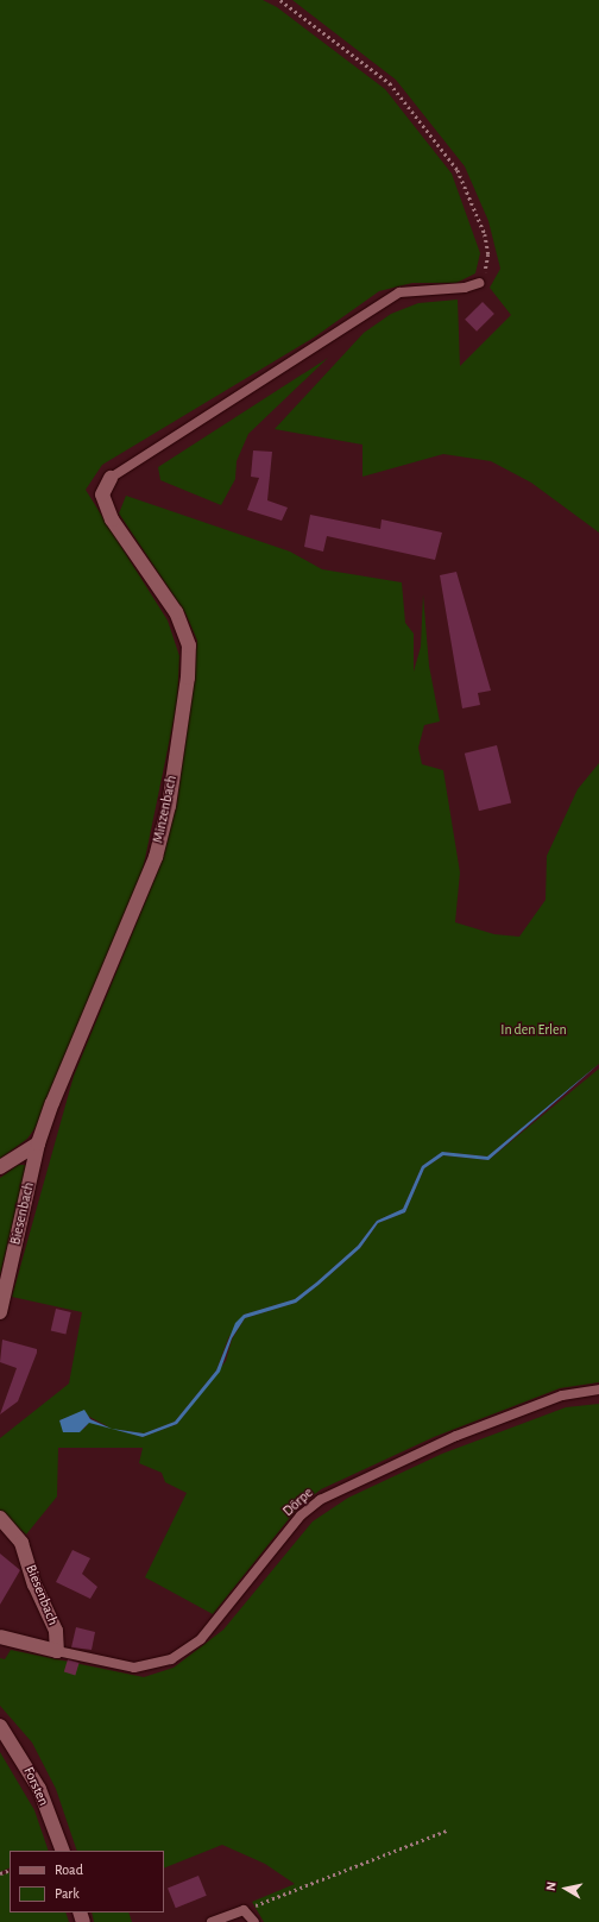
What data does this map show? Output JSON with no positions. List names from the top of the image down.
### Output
{
  "streets": {
    "street": ["Minzenbach", "Biesenbach", "Forsten"],
    "lane": ["Dörpe"]
  },
  "crossings": [
    ["Minzenbach", "Biesenbach"],
    ["Biesenbach", "Dörpe"]
  ],
  "parks": ["In den Erlen"],
  "legend": ["Road", "Park"],
  "north": "left"
}
